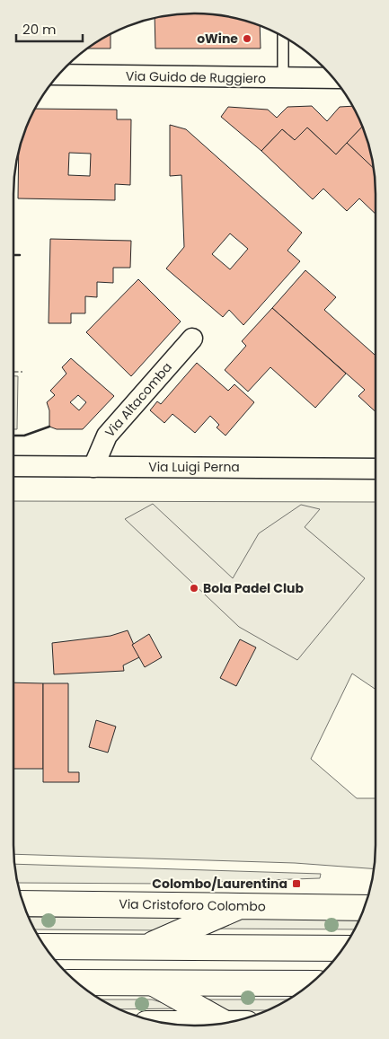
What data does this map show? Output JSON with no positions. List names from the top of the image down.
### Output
{
  "streets": {
    "main road": ["Via Cristoforo Colombo"],
    "street": ["Via Guido de Ruggiero", "Via Altacomba", "Via Luigi Perna"]
  },
  "crossings": [
    ["Via Altacomba", "Via Luigi Perna"]
  ],
  "places": {
    "other": ["oWine", "Bola Padel Club"],
    "transit": ["Colombo/Laurentina"]
  },
  "scale_bar": "20 m"
}
